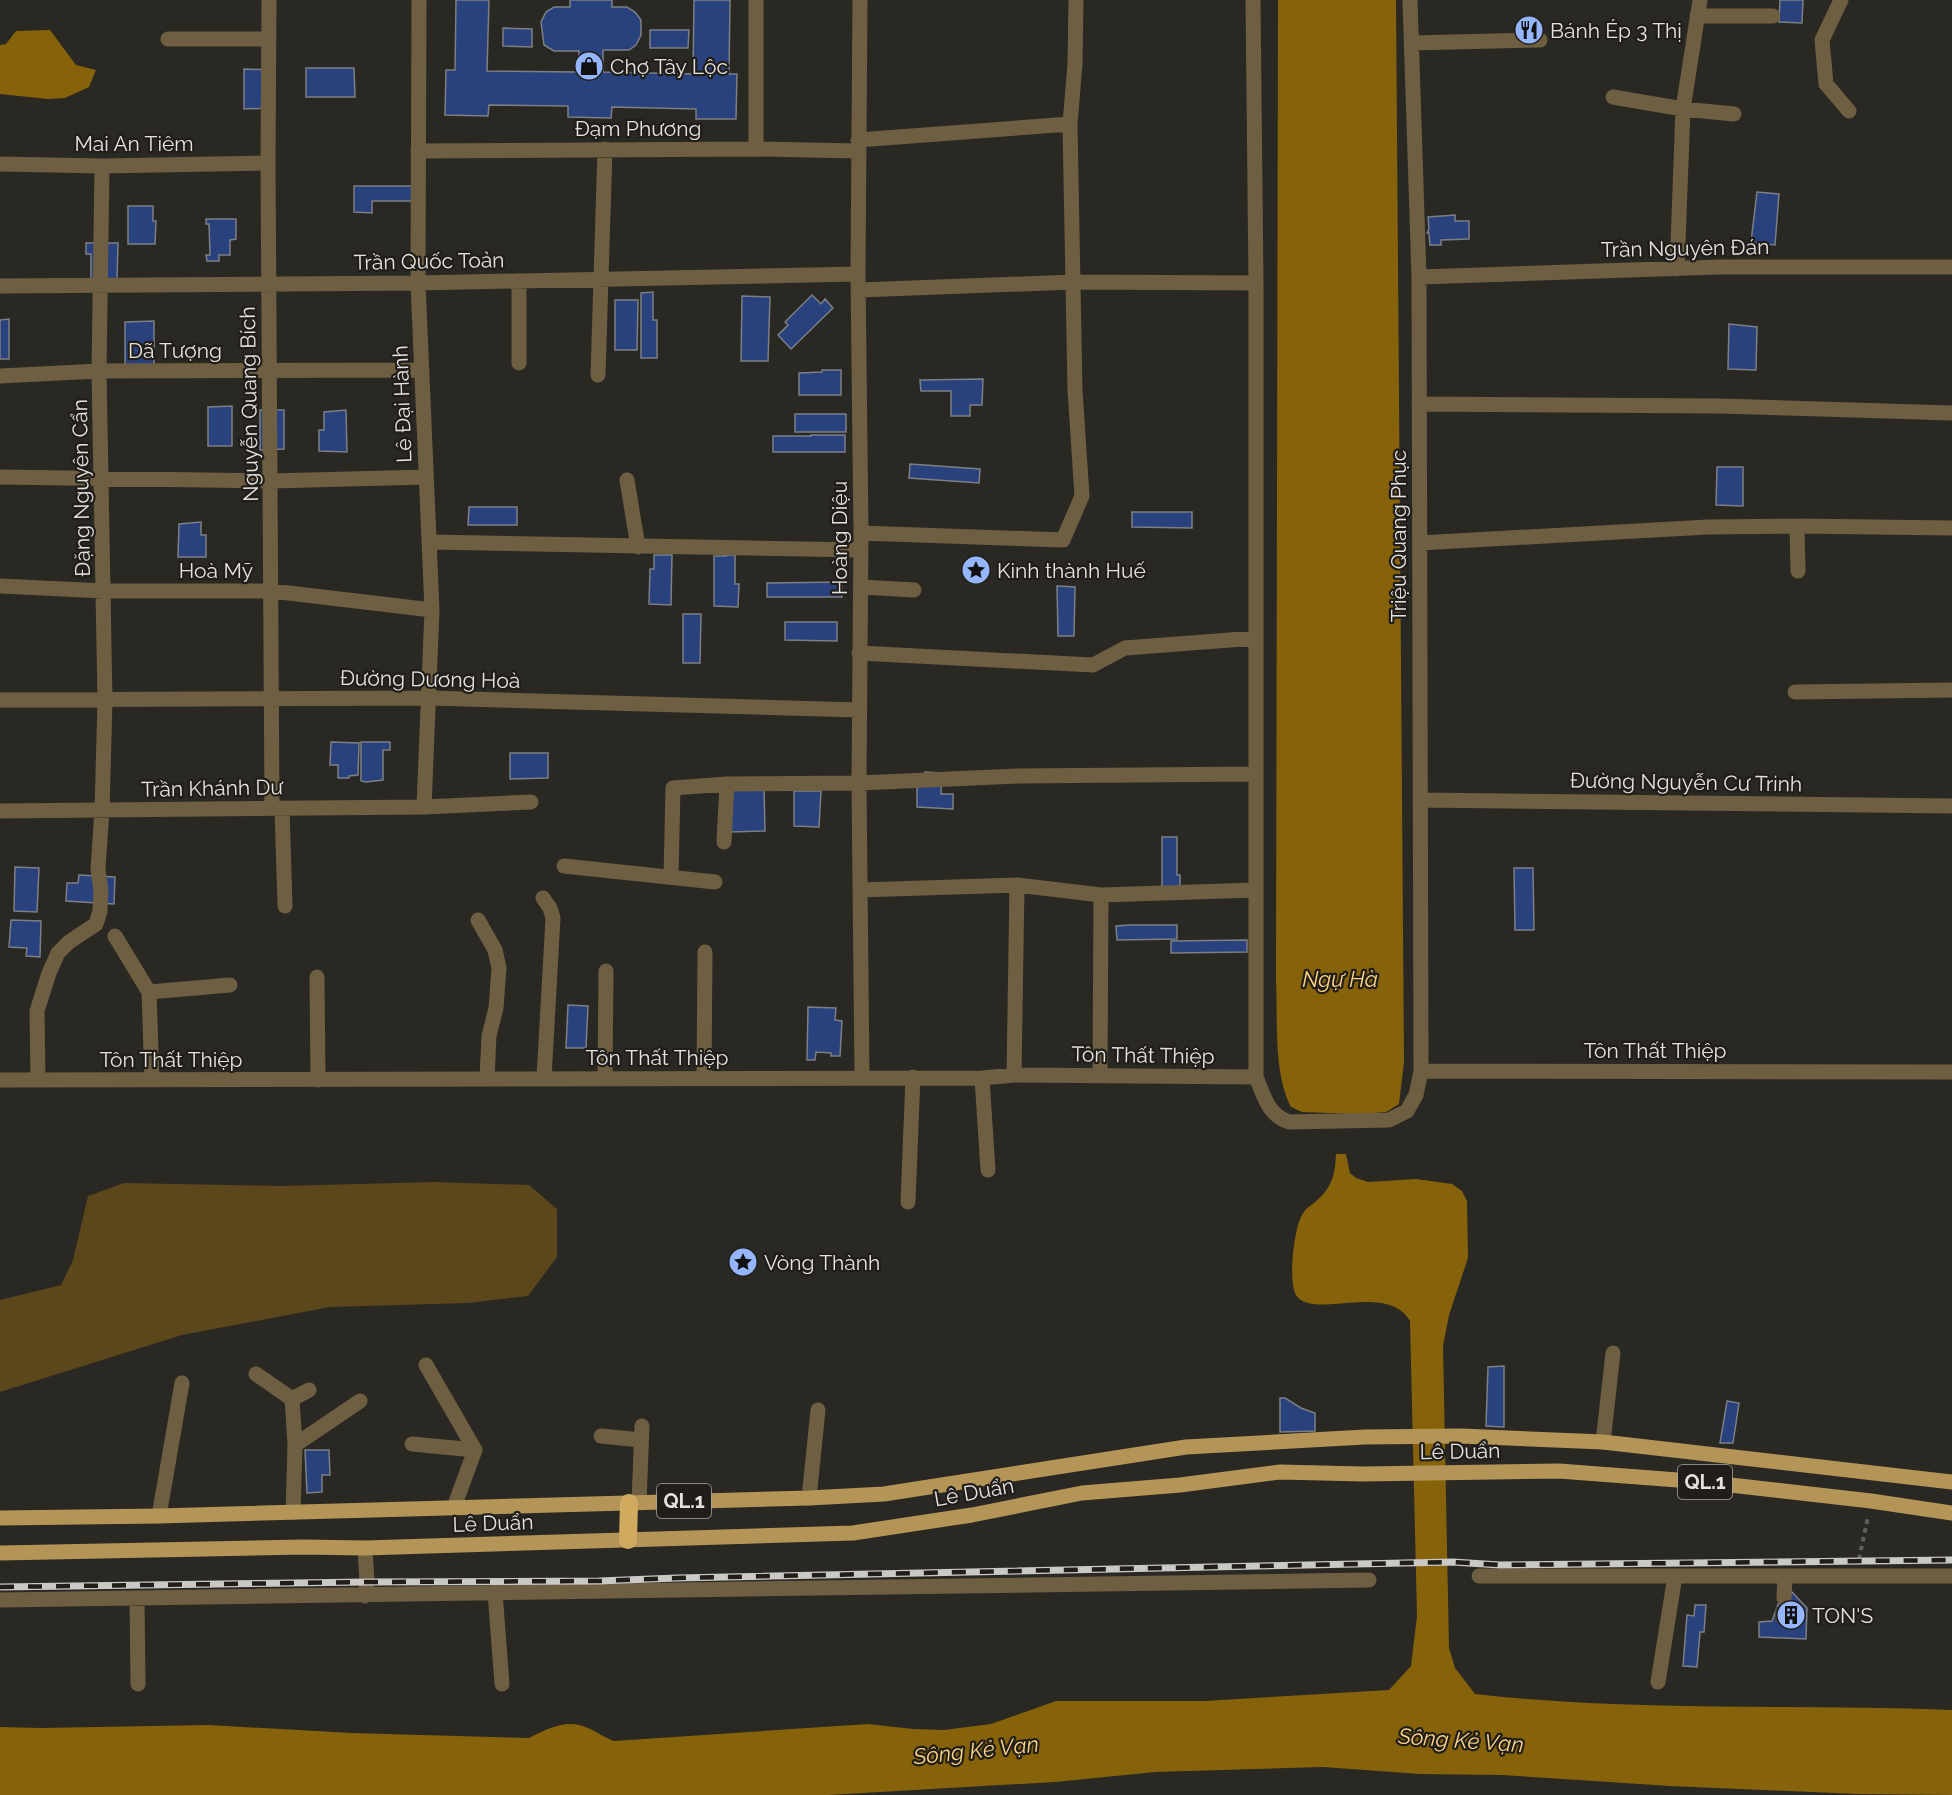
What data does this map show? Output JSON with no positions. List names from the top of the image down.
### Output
{
  "streets": {
    "main road": ["Lê Duẩn", "QL.1"],
    "street": [
      "Đạm Phương",
      "Mai An Tiêm",
      "Trần Nguyên Đán",
      "Trần Quốc Toản",
      "Dã Tượng",
      "Nguyễn Quang Bích",
      "Lê Đại Hành",
      "Đặng Nguyên Cẩn",
      "Triệu Quang Phục",
      "Hoàng Diệu",
      "Hoà Mỹ",
      "Đường Dương Hoà",
      "Đường Nguyễn Cư Trinh",
      "Trần Khánh Dư",
      "Tôn Thất Thiệp"
    ]
  },
  "crossings": [
    ["Đạm Phương", "Lê Đại Hành"],
    ["Đạm Phương", "Hoàng Diệu"],
    ["Mai An Tiêm", "Nguyễn Quang Bích"],
    ["Mai An Tiêm", "Đặng Nguyên Cẩn"],
    ["Trần Nguyên Đán", "Triệu Quang Phục"],
    ["Trần Quốc Toản", "Nguyễn Quang Bích"],
    ["Trần Quốc Toản", "Lê Đại Hành"],
    ["Trần Quốc Toản", "Đặng Nguyên Cẩn"],
    ["Trần Quốc Toản", "Hoàng Diệu"],
    ["Dã Tượng", "Nguyễn Quang Bích"],
    ["Dã Tượng", "Lê Đại Hành"],
    ["Dã Tượng", "Đặng Nguyên Cẩn"],
    ["Nguyễn Quang Bích", "Hoà Mỹ"],
    ["Nguyễn Quang Bích", "Đường Dương Hoà"],
    ["Nguyễn Quang Bích", "Trần Khánh Dư"],
    ["Lê Đại Hành", "Hoà Mỹ"],
    ["Lê Đại Hành", "Đường Dương Hoà"],
    ["Lê Đại Hành", "Trần Khánh Dư"],
    ["Đặng Nguyên Cẩn", "Hoà Mỹ"],
    ["Đặng Nguyên Cẩn", "Đường Dương Hoà"],
    ["Đặng Nguyên Cẩn", "Trần Khánh Dư"],
    ["Đặng Nguyên Cẩn", "Tôn Thất Thiệp"],
    ["Triệu Quang Phục", "Đường Nguyễn Cư Trinh"],
    ["Triệu Quang Phục", "Tôn Thất Thiệp"],
    ["Hoàng Diệu", "Đường Dương Hoà"],
    ["Hoàng Diệu", "Tôn Thất Thiệp"]
  ],
  "water": ["Ngự Hà", "Sông Kẻ Vạn"],
  "places": {
    "restaurant": ["Bánh Ép 3 Thị"],
    "shop": ["Chợ Tây Lộc"],
    "place": ["Kinh thành Huế", "Vòng Thành"],
    "building": ["TON'S"]
  }
}
